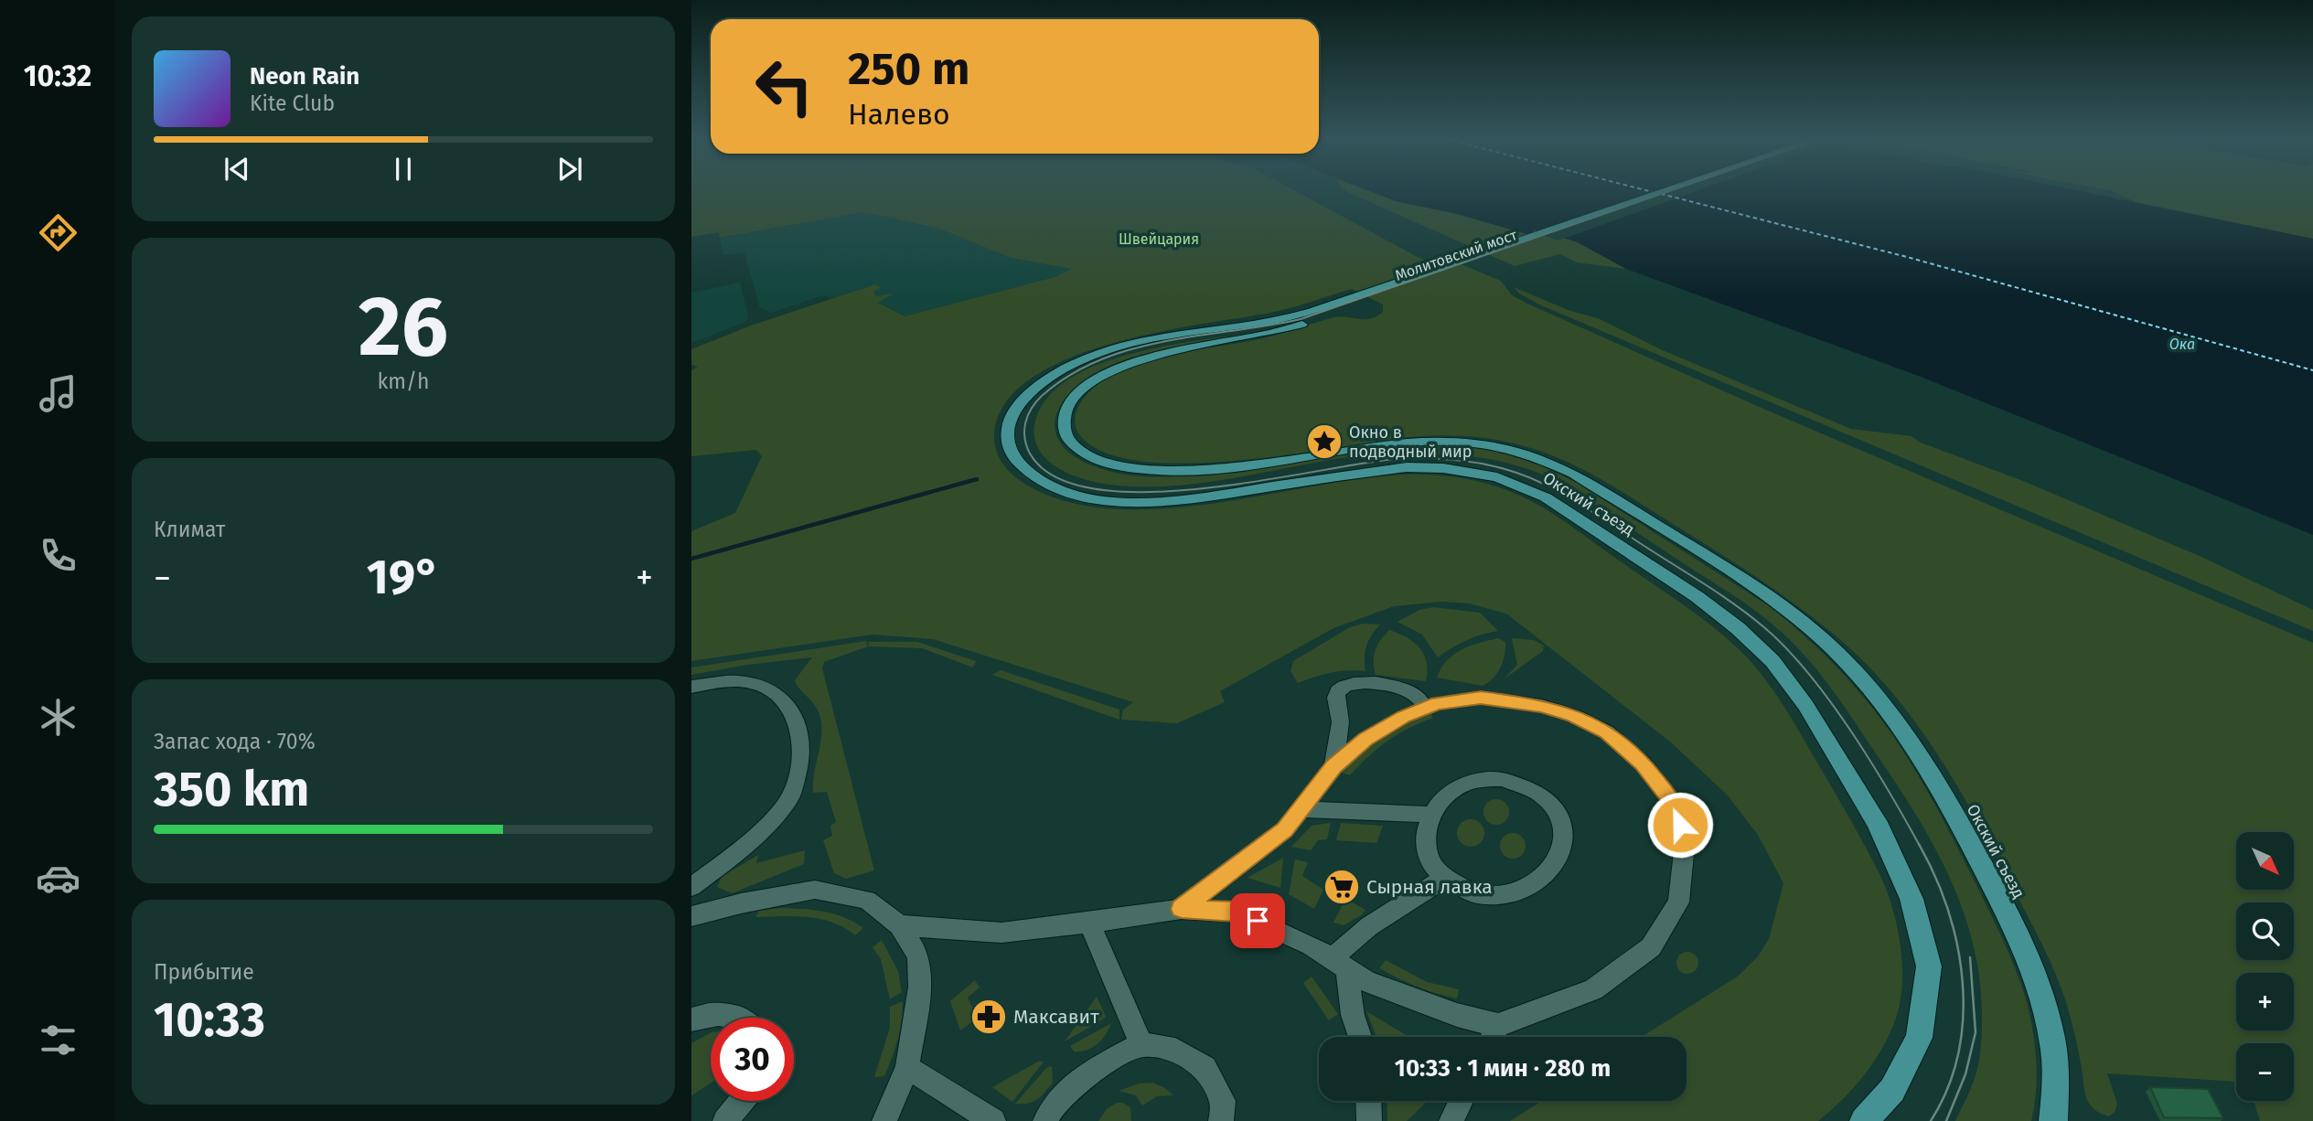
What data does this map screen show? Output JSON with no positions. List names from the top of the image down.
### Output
{
  "streets": {
    "main road": ["Молитовский мост", "Окский съезд"]
  },
  "crossings": [
    ["Молитовский мост", "Окский съезд"]
  ],
  "water": ["Ока"],
  "parks": ["Швейцария"],
  "places": {
    "place": ["Окно в подводный мир"],
    "supermarket": ["Сырная лавка"],
    "pharmacy": ["Максавит"]
  },
  "north": "bottom right",
  "page": {
    "tabs": "10:32",
    "turn": ["250 m", "Налево"],
    "song": ["Neon Rain", "Kite Club"],
    "tile": [
      ["26", "km/h"],
      "Климат",
      ["Запас хода · 70%", "350 km"],
      ["Прибытие", "10:33"]
    ],
    "heat": ["−", "19°", "+"],
    "map_buttons": ["+", "−"],
    "limit": "30",
    "trip": "10:33 · 1 мин · 280 m"
  }
}
